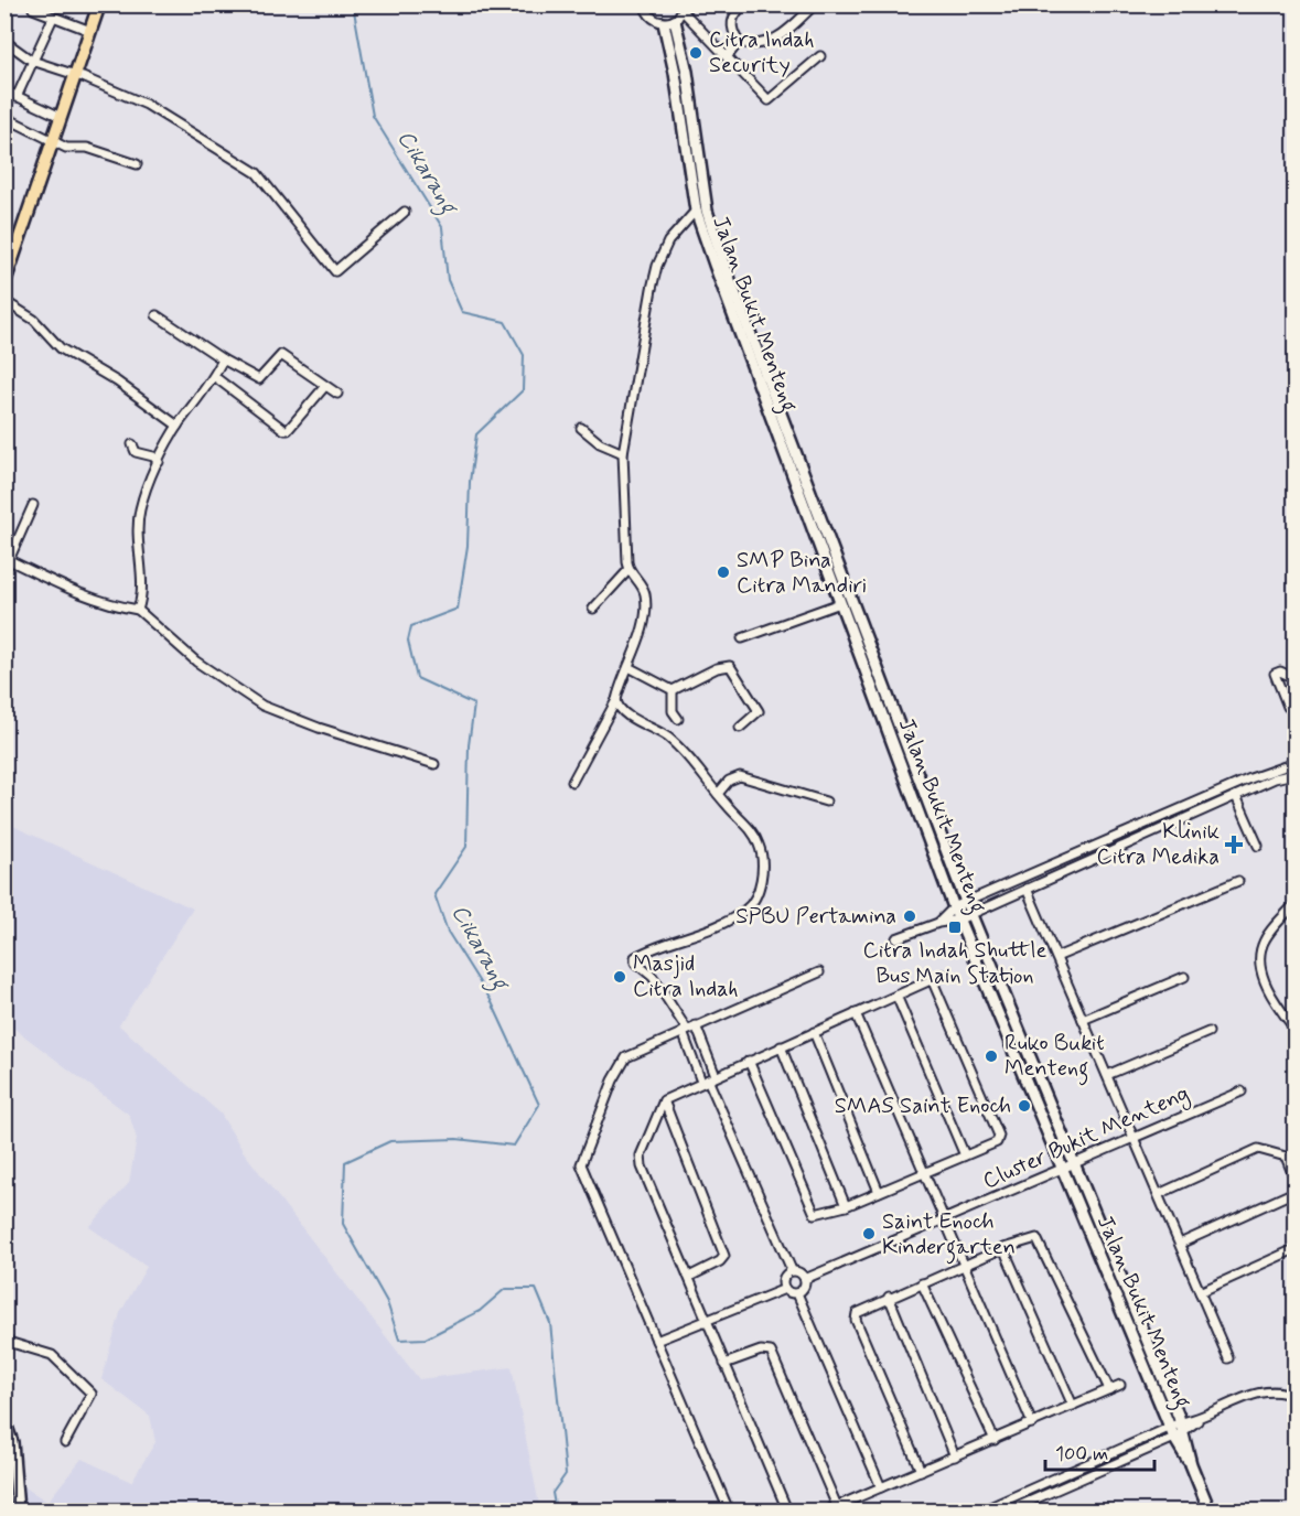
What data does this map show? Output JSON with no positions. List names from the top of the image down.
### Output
{
  "streets": {
    "street": ["Jalan Bukit Menteng", "Cluster Bukit Menteng"]
  },
  "crossings": [
    ["Jalan Bukit Menteng", "Cluster Bukit Menteng"]
  ],
  "water": ["Cikarang"],
  "places": {
    "other": [
      "Citra Indah Security",
      "SMP Bina Citra Mandiri",
      "SPBU Pertamina",
      "Masjid Citra Indah",
      "Ruko Bukit Menteng",
      "SMAS Saint Enoch",
      "Saint Enoch Kindergarten"
    ],
    "health": ["Klinik Citra Medika"],
    "transit": ["Citra Indah Shuttle Bus Main Station"]
  },
  "scale_bar": "100 m"
}
